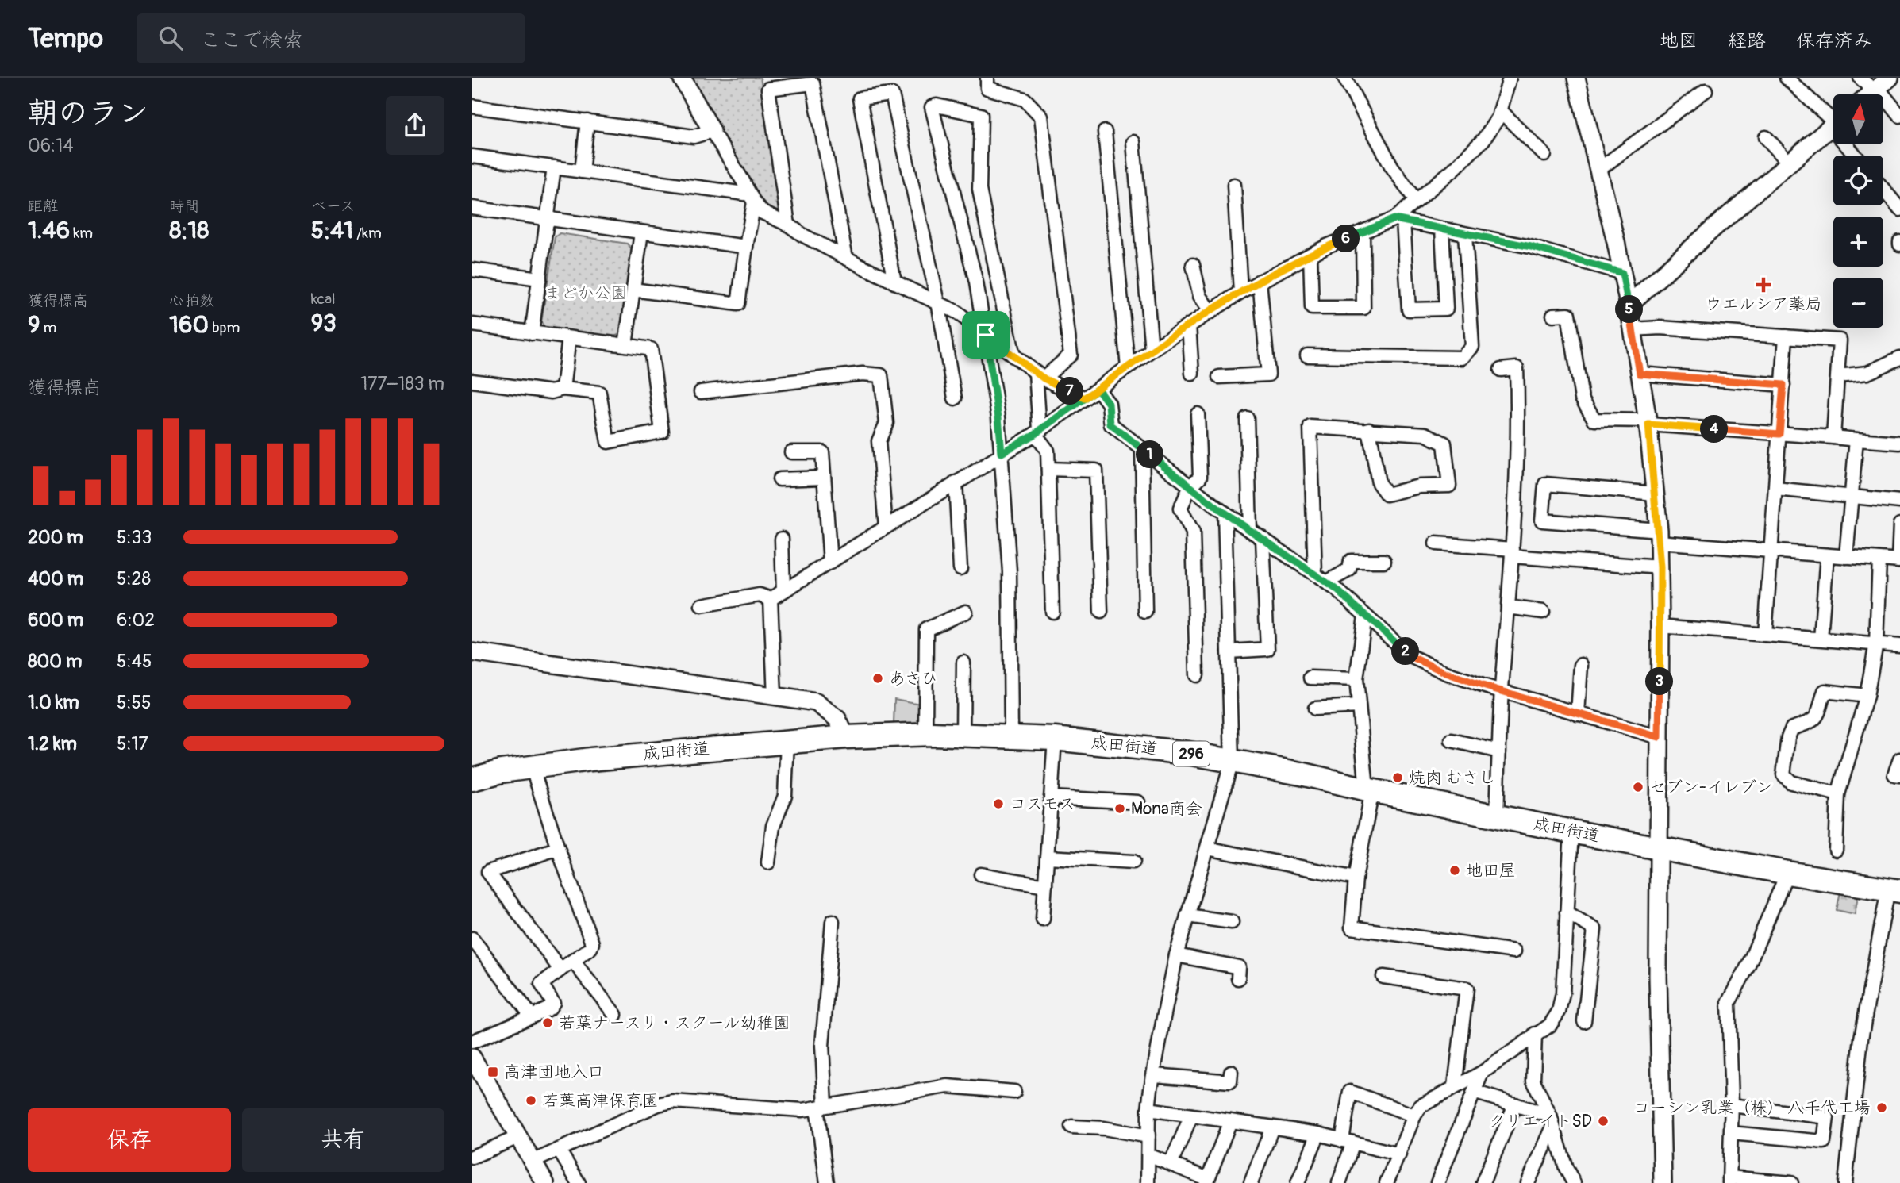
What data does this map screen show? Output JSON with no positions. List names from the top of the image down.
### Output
{
  "streets": {
    "highway": ["成田街道", "296"]
  },
  "parks": ["まどか公園"],
  "places": {
    "health": ["ウエルシア薬局"],
    "other": [
      "あさひ",
      "焼肉 むさし",
      "セブン-イレブン",
      "コスモス",
      "Mona商会",
      "地田屋",
      "若葉ナースリ・スクール幼稚園",
      "若葉高津保育園",
      "コーシン乳業（株） 八千代工場",
      "クリエイトSD"
    ],
    "transit": ["高津団地入口"]
  },
  "north": "top",
  "page": {
    "header": "Tempo",
    "search": "ここで検索",
    "nav": ["地図", "経路", "保存済み"],
    "heading": ["朝のラン", "06:14"],
    "map_buttons": ["+", "−"],
    "stats": [
      ["距離", "1.46 km"],
      ["時間", "8:18"],
      ["ペース", "5:41 /km"],
      ["獲得標高", "9 m"],
      ["心拍数", "160 bpm"],
      ["kcal", "93"]
    ],
    "pins": [
      "6",
      "5",
      "7",
      "4",
      "1",
      "2",
      "3"
    ],
    "chart": ["獲得標高", "177–183 m"],
    "list": [
      {
        "name": "200 m",
        "note": "5:33"
      },
      {
        "name": "400 m",
        "note": "5:28"
      },
      {
        "name": "600 m",
        "note": "6:02"
      },
      {
        "name": "800 m",
        "note": "5:45"
      },
      {
        "name": "1.0 km",
        "note": "5:55"
      },
      {
        "name": "1.2 km",
        "note": "5:17"
      }
    ],
    "buttons": ["保存", "共有"]
  }
}
